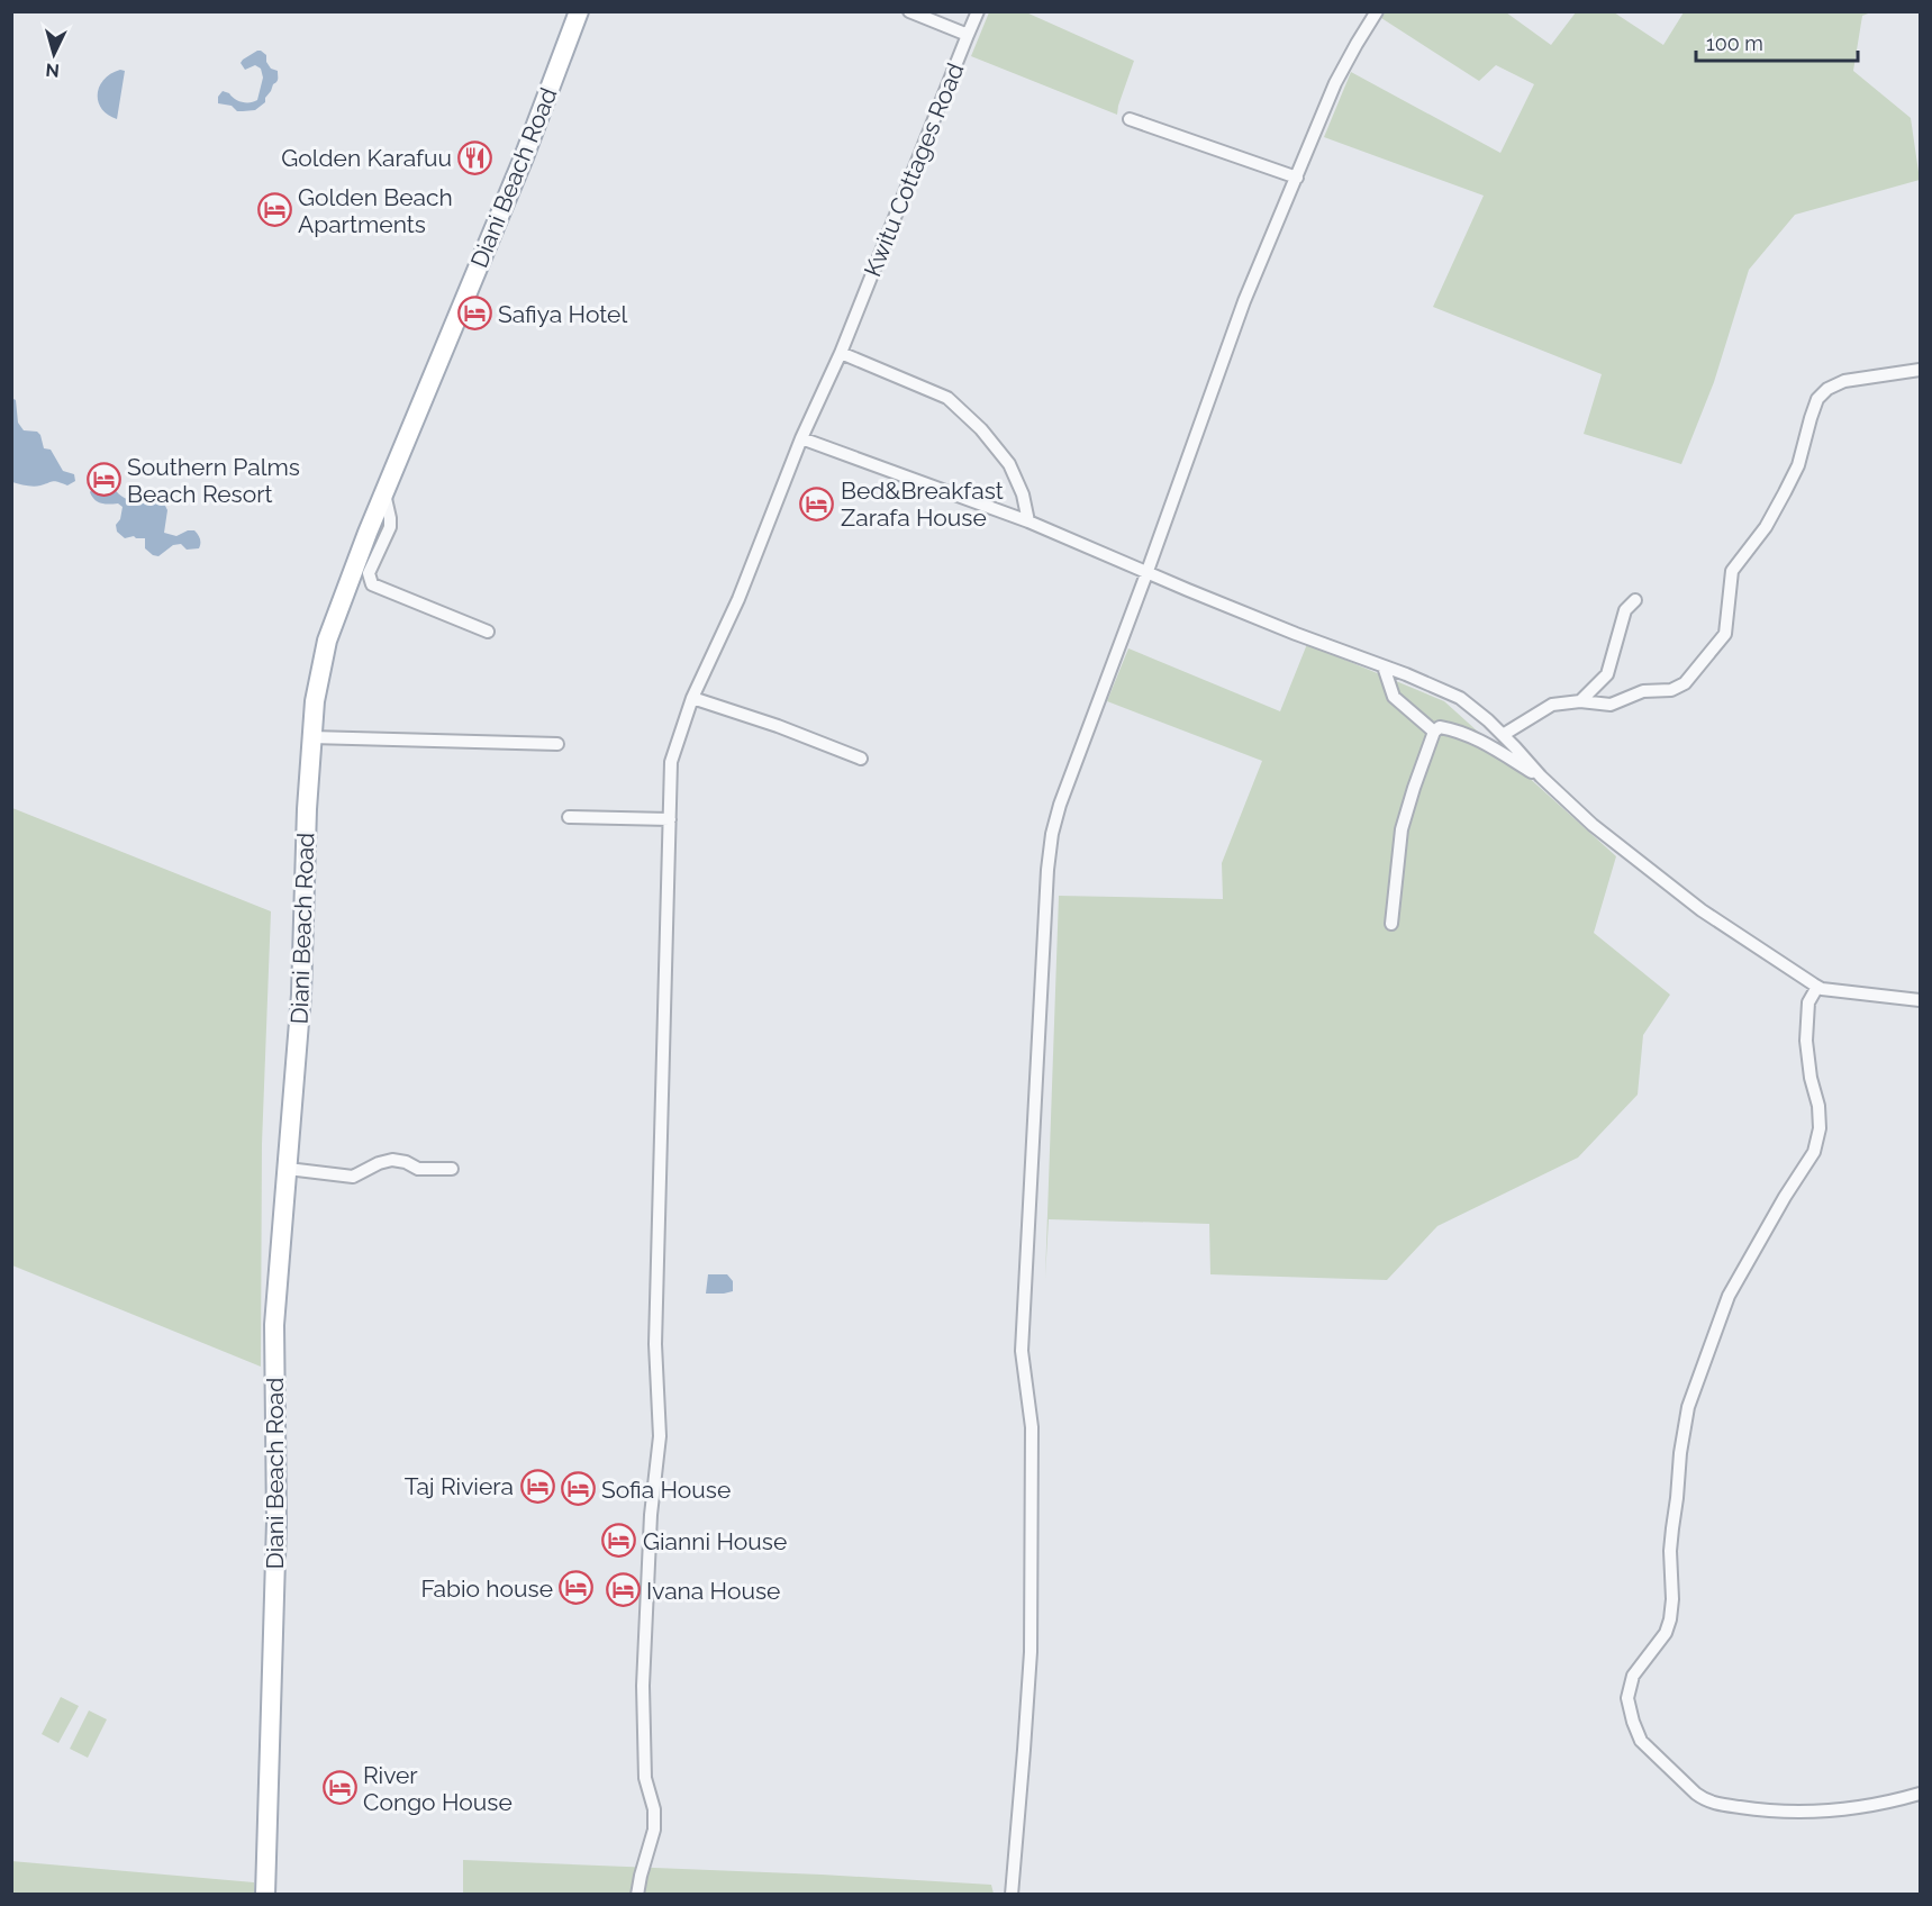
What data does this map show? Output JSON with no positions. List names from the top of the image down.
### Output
{
  "streets": {
    "main road": ["Diani Beach Road"],
    "street": ["Kwitu Cottages Road"]
  },
  "places": {
    "restaurant": ["Golden Karafuu"],
    "hotel": [
      "Golden Beach Apartments",
      "Safiya Hotel",
      "Southern Palms Beach Resort",
      "Bed&Breakfast Zarafa House",
      "Taj Riviera",
      "Sofia House",
      "Gianni House",
      "Fabio house",
      "Ivana House",
      "River Congo House"
    ]
  },
  "scale_bar": "100 m",
  "north": "bottom"
}
